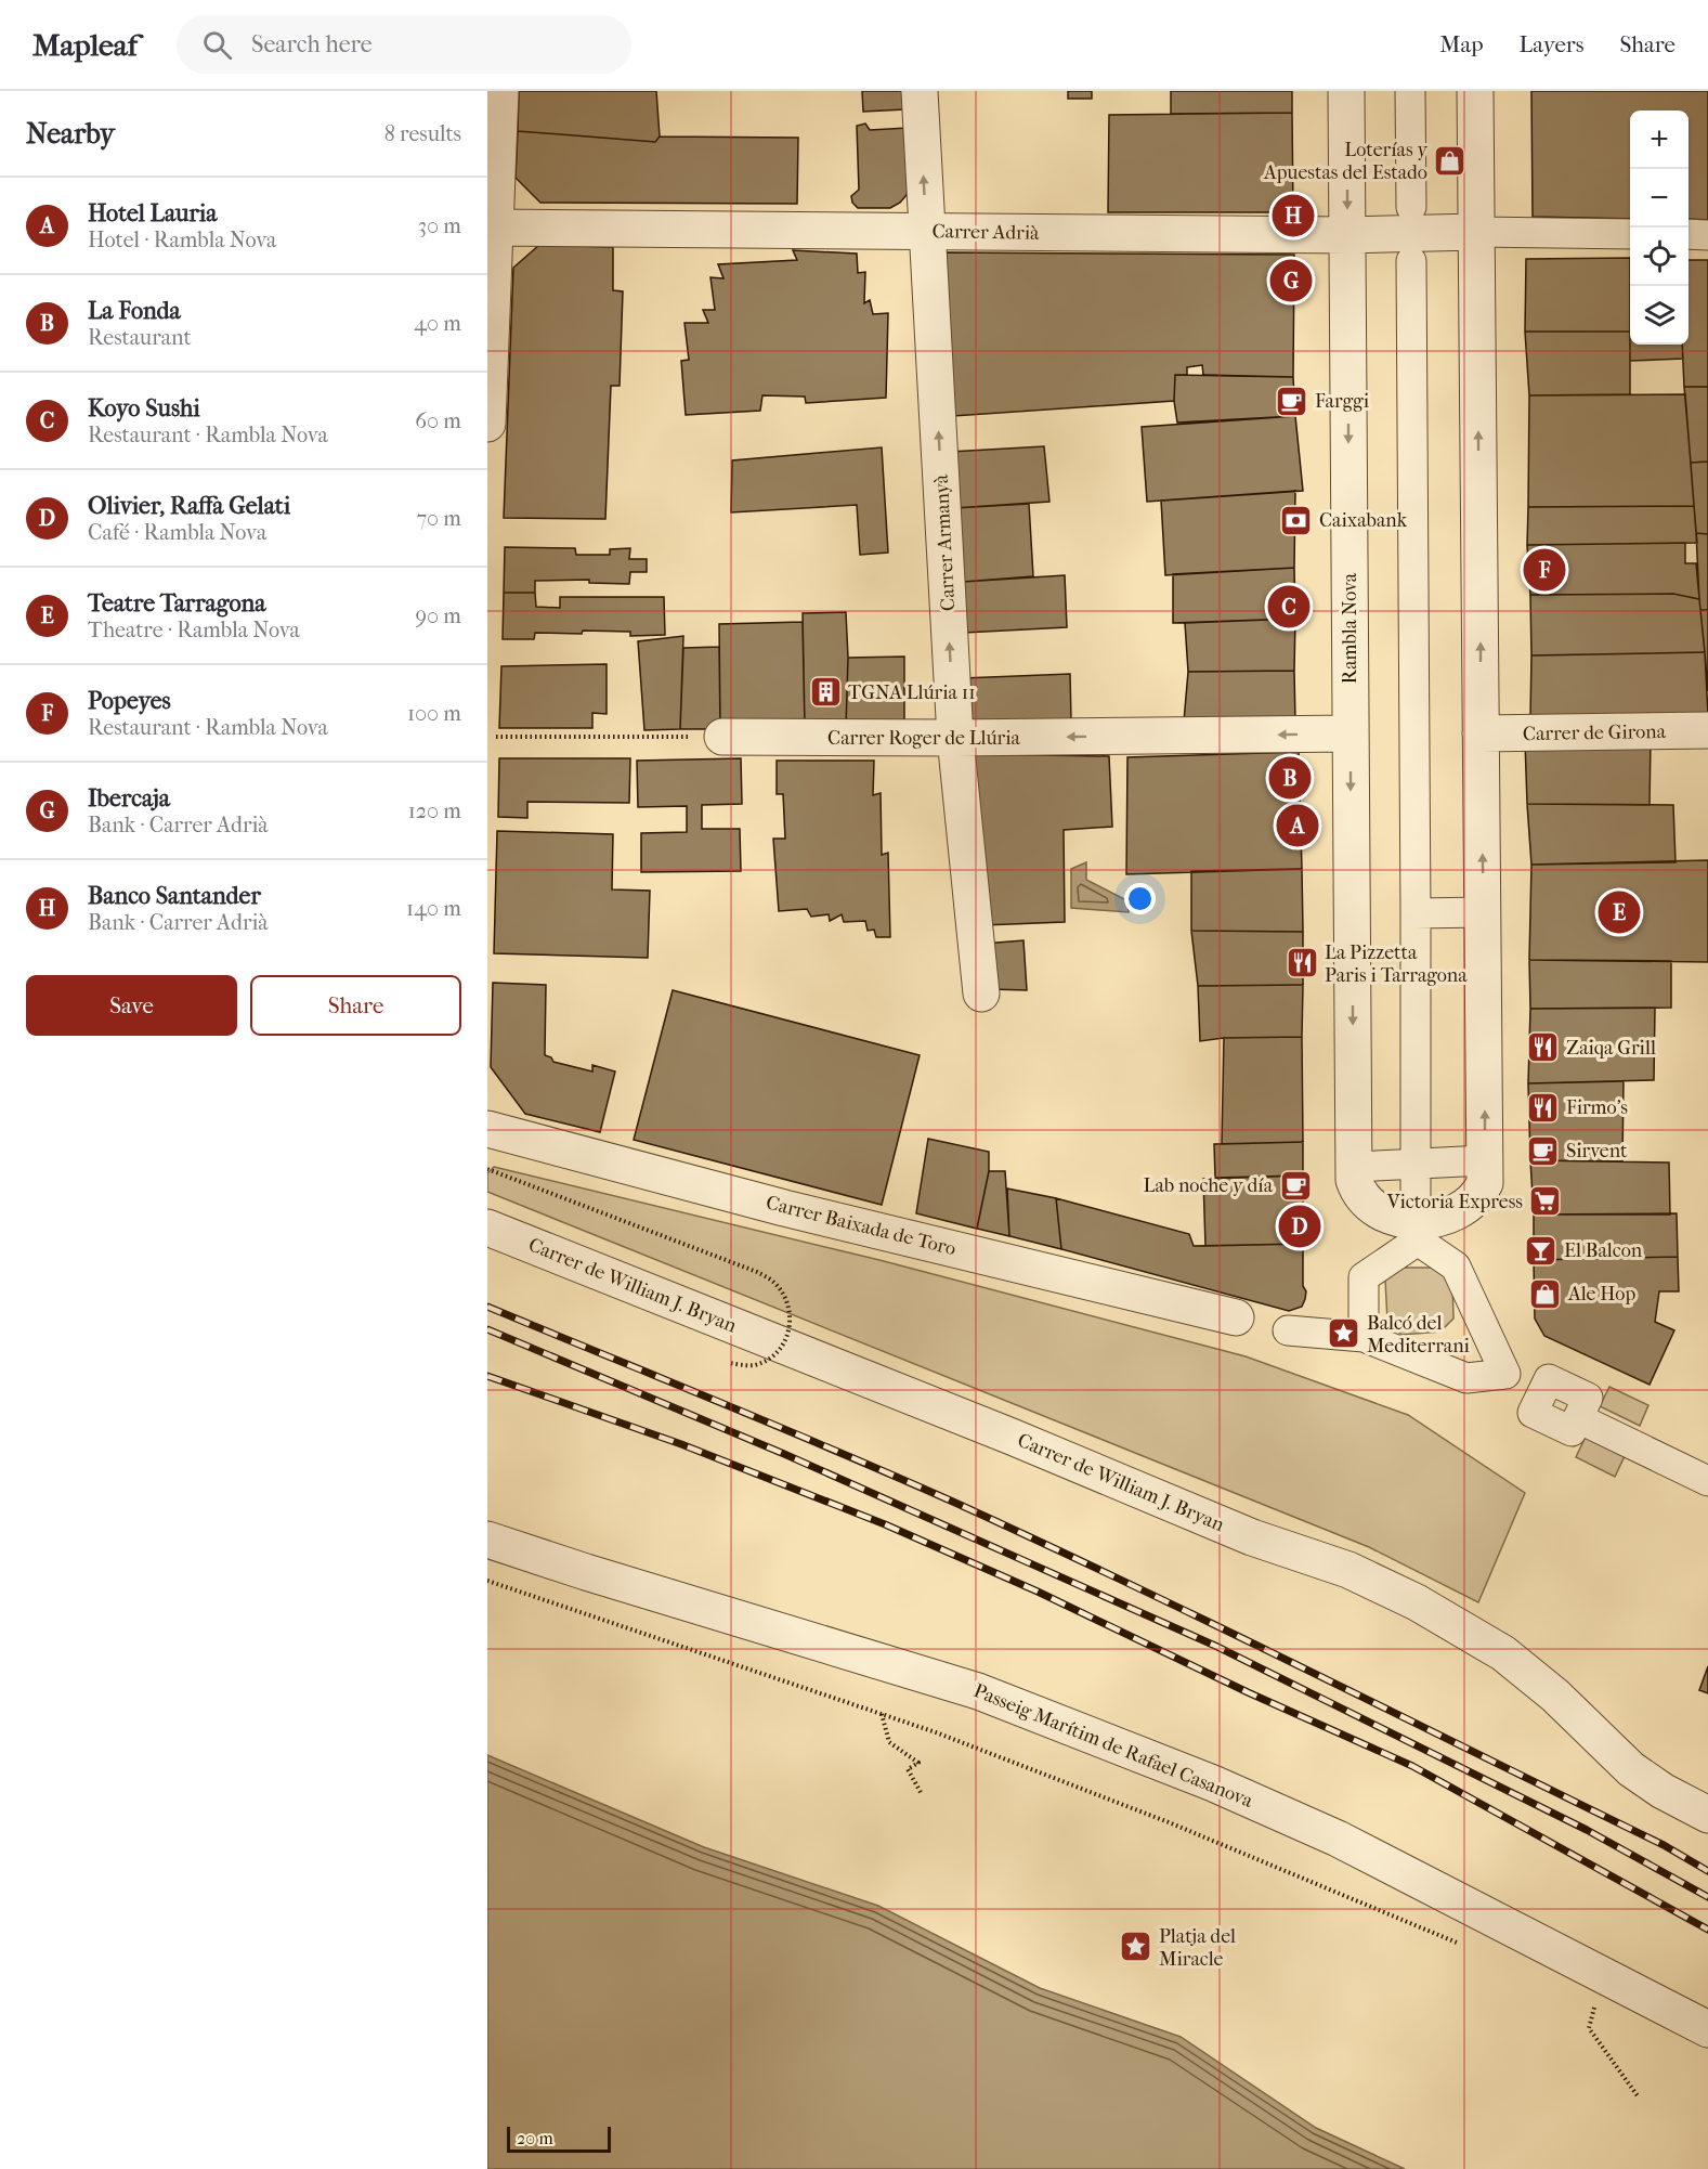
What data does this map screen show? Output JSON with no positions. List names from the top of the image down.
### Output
{
  "streets": {
    "street": [
      "Carrer Adrià",
      "Carrer Armanyà",
      "Rambla Nova",
      "Carrer de Girona",
      "Carrer Roger de Llúria",
      "Carrer Baixada de Toro",
      "Carrer de William J. Bryan",
      "Passeig Marítim de Rafael Casanova"
    ]
  },
  "crossings": [
    ["Carrer Adrià", "Carrer Armanyà"],
    ["Carrer Adrià", "Rambla Nova"],
    ["Carrer Armanyà", "Carrer Roger de Llúria"],
    ["Rambla Nova", "Carrer de Girona"],
    ["Rambla Nova", "Carrer Roger de Llúria"]
  ],
  "one_way": ["Carrer Armanyà", "Carrer Roger de Llúria"],
  "places": {
    "shop": ["Loterías y Apuestas del Estado", "Ale Hop"],
    "cafe": ["Farggi", "Sirvent", "Lab noche y día"],
    "bank": ["Caixabank"],
    "building": ["TGNA Llúria 11"],
    "restaurant": ["La Pizzetta Paris i Tarragona", "Zaiqa Grill", "Firmo's"],
    "supermarket": ["Victoria Express"],
    "bar": ["El Balcon"],
    "place": ["Balcó del Mediterrani", "Platja del Miracle"]
  },
  "scale_bar": "20 m",
  "page": {
    "header": "Mapleaf",
    "search": "Search here",
    "nav": ["Map", "Layers", "Share"],
    "heading": ["Nearby", "8 results"],
    "map_buttons": ["+", "−"],
    "list": [
      {
        "mark": "A",
        "name": "Hotel Lauria",
        "note": "Hotel · Rambla Nova",
        "value": "30 m"
      },
      {
        "mark": "B",
        "name": "La Fonda",
        "note": "Restaurant",
        "value": "40 m"
      },
      {
        "mark": "C",
        "name": "Koyo Sushi",
        "note": "Restaurant · Rambla Nova",
        "value": "60 m"
      },
      {
        "mark": "D",
        "name": "Olivier, Raffa Gelati",
        "note": "Café · Rambla Nova",
        "value": "70 m"
      },
      {
        "mark": "E",
        "name": "Teatre Tarragona",
        "note": "Theatre · Rambla Nova",
        "value": "90 m"
      },
      {
        "mark": "F",
        "name": "Popeyes",
        "note": "Restaurant · Rambla Nova",
        "value": "100 m"
      },
      {
        "mark": "G",
        "name": "Ibercaja",
        "note": "Bank · Carrer Adrià",
        "value": "120 m"
      },
      {
        "mark": "H",
        "name": "Banco Santander",
        "note": "Bank · Carrer Adrià",
        "value": "140 m"
      }
    ],
    "pins": [
      "H",
      "G",
      "F",
      "C",
      "B",
      "A",
      "E",
      "D"
    ],
    "buttons": ["Save", "Share"],
    "scale": "20 m"
  }
}
